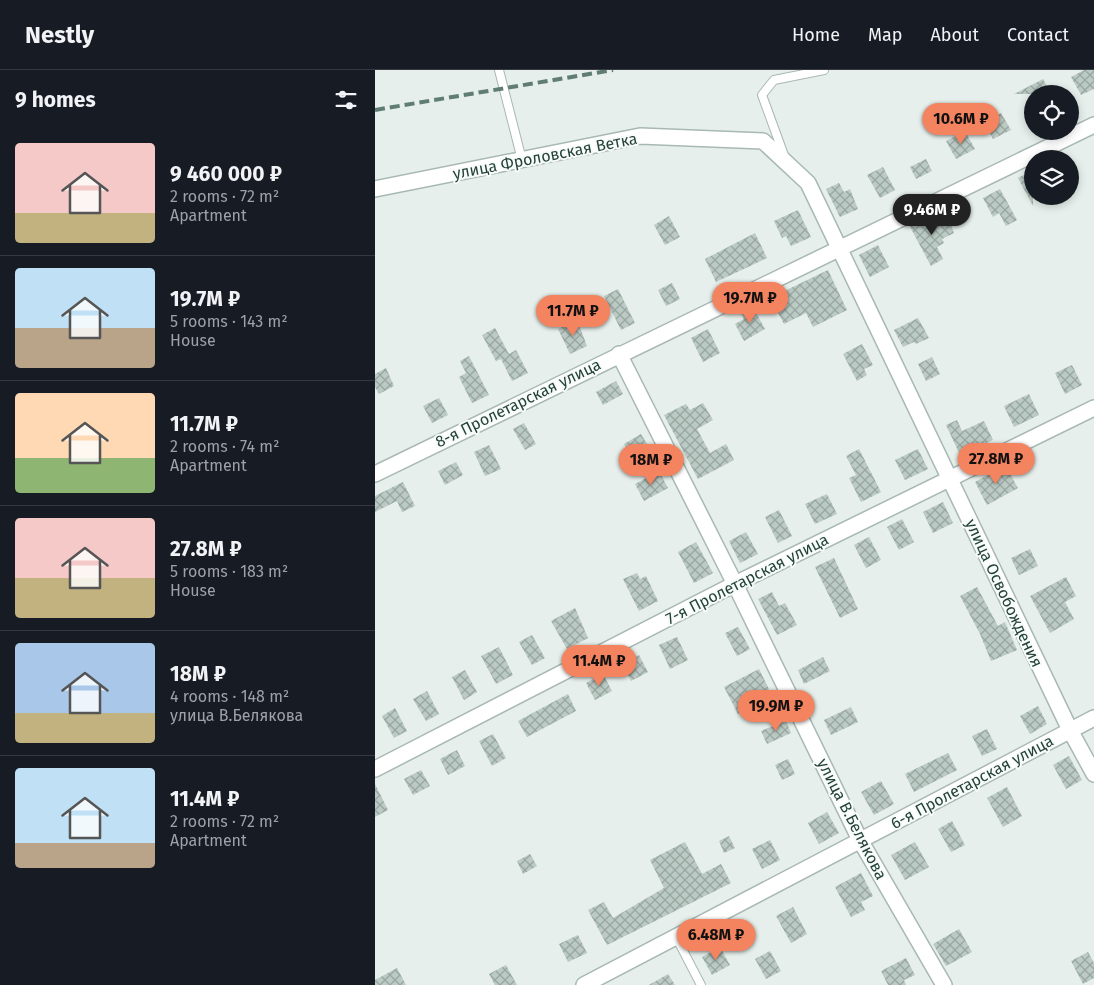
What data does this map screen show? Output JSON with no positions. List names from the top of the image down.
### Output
{
  "streets": {
    "street": [
      "улица Фроловская Ветка",
      "8-я Пролетарская улица",
      "7-я Пролетарская улица",
      "улица Освобождения",
      "6-я Пролетарская улица",
      "улица В.Белякова"
    ]
  },
  "crossings": [
    ["улица Фроловская Ветка", "8-я Пролетарская улица"],
    ["улица Фроловская Ветка", "улица Освобождения"],
    ["8-я Пролетарская улица", "улица Освобождения"],
    ["8-я Пролетарская улица", "улица В.Белякова"],
    ["7-я Пролетарская улица", "улица Освобождения"],
    ["7-я Пролетарская улица", "улица В.Белякова"],
    ["улица Освобождения", "6-я Пролетарская улица"],
    ["6-я Пролетарская улица", "улица В.Белякова"]
  ],
  "page": {
    "header": "Nestly",
    "nav": [
      "Home",
      "Map",
      "About",
      "Contact"
    ],
    "heading": "9 homes",
    "price": [
      "10.6M ₽",
      "9.46M ₽",
      "19.7M ₽",
      "11.7M ₽",
      "27.8M ₽",
      "18M ₽",
      "11.4M ₽",
      "19.9M ₽",
      "6.48M ₽"
    ],
    "list": [
      {
        "name": "9 460 000 ₽",
        "note": "2 rooms · 72 m² · Apartment"
      },
      {
        "name": "19.7M ₽",
        "note": "5 rooms · 143 m² · House"
      },
      {
        "name": "11.7M ₽",
        "note": "2 rooms · 74 m² · Apartment"
      },
      {
        "name": "27.8M ₽",
        "note": "5 rooms · 183 m² · House"
      },
      {
        "name": "18M ₽",
        "note": "4 rooms · 148 m² · улица В.Белякова"
      },
      {
        "name": "11.4M ₽",
        "note": "2 rooms · 72 m² · Apartment"
      }
    ]
  }
}
